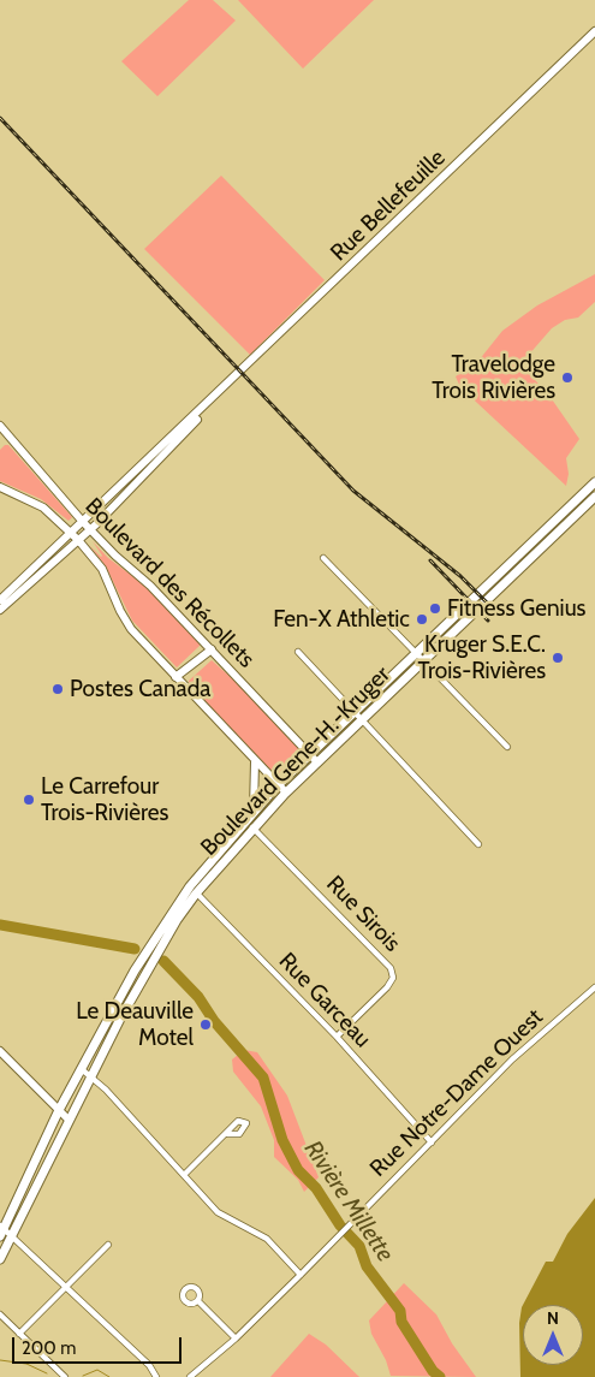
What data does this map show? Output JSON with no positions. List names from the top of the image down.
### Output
{
  "streets": {
    "main road": ["Boulevard Gene-H.-Kruger"],
    "street": [
      "Rue Bellefeuille",
      "Boulevard des Récollets",
      "Rue Sirois",
      "Rue Garceau",
      "Rue Notre-Dame Ouest"
    ]
  },
  "crossings": [
    ["Rue Bellefeuille", "Boulevard des Récollets"],
    ["Boulevard des Récollets", "Boulevard Gene-H.-Kruger"],
    ["Boulevard Gene-H.-Kruger", "Rue Sirois"],
    ["Boulevard Gene-H.-Kruger", "Rue Garceau"],
    ["Rue Sirois", "Rue Garceau"],
    ["Rue Garceau", "Rue Notre-Dame Ouest"]
  ],
  "water": ["Rivière Millette"],
  "places": [
    "Travelodge Trois Rivières",
    "Fitness Genius",
    "Fen-X Athletic",
    "Kruger S.E.C. Trois-Rivières",
    "Postes Canada",
    "Le Carrefour Trois-Rivières",
    "Le Deauville Motel"
  ],
  "scale_bar": "200 m",
  "north": "top"
}
